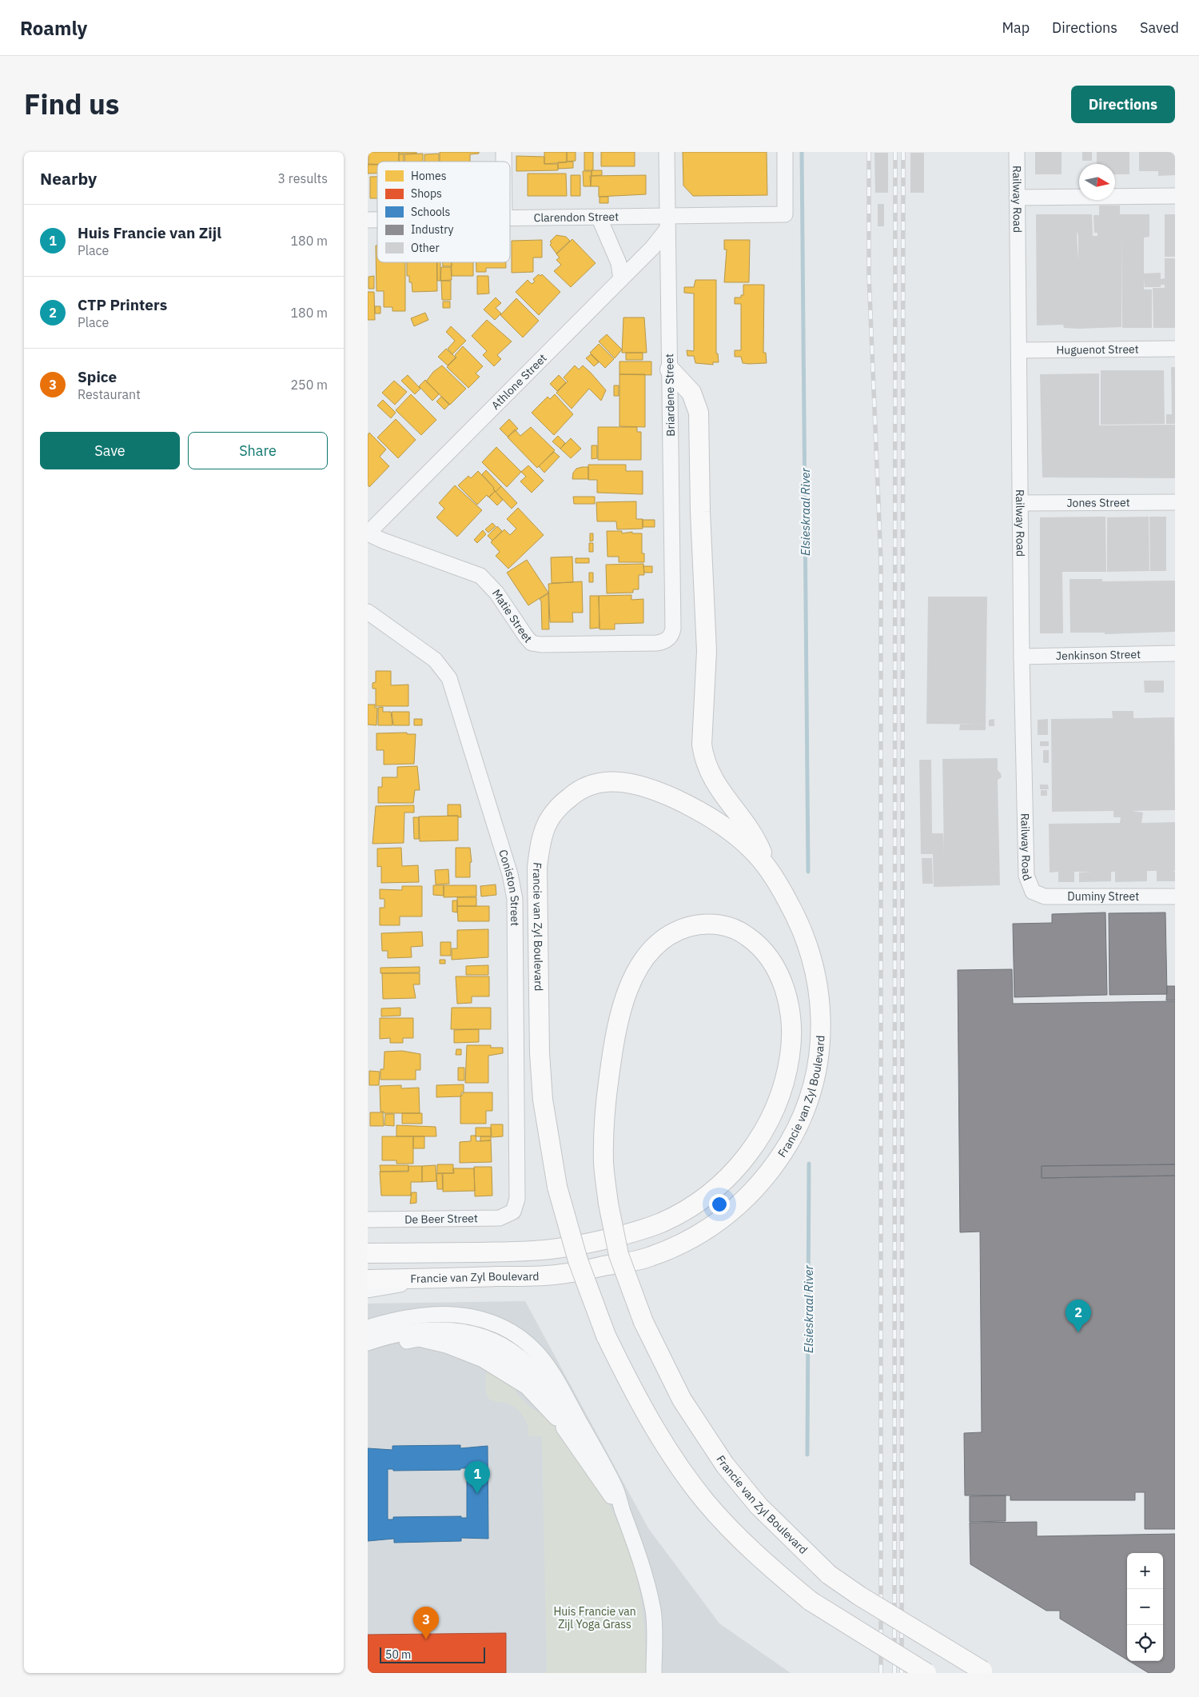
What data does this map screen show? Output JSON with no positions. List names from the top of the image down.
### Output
{
  "streets": {
    "main road": ["Francie van Zyl Boulevard"],
    "street": [
      "Railway Road",
      "Clarendon Street",
      "Huguenot Street",
      "Athlone Street",
      "Briardene Street",
      "Jones Street",
      "Matie Street",
      "Jenkinson Street",
      "Coniston Street",
      "Duminy Street",
      "De Beer Street"
    ]
  },
  "crossings": [
    ["Railway Road", "Huguenot Street"],
    ["Railway Road", "Jones Street"],
    ["Railway Road", "Jenkinson Street"],
    ["Railway Road", "Duminy Street"],
    ["Clarendon Street", "Athlone Street"],
    ["Clarendon Street", "Briardene Street"],
    ["Athlone Street", "Briardene Street"],
    ["Athlone Street", "Matie Street"],
    ["Briardene Street", "Matie Street"],
    ["Coniston Street", "De Beer Street"]
  ],
  "water": ["Elsieskraal River"],
  "parks": ["Huis Francie van Zijl Yoga Grass"],
  "legend": [
    "Homes",
    "Shops",
    "Schools",
    "Industry",
    "Other"
  ],
  "scale_bar": "50 m",
  "north": "right",
  "page": {
    "header": "Roamly",
    "nav": ["Map", "Directions", "Saved"],
    "title": "Find us",
    "buttons": [
      "Directions",
      ["Save", "Share"]
    ],
    "heading": ["Nearby", "3 results"],
    "list": [
      {
        "mark": "1",
        "name": "Huis Francie van Zijl",
        "note": "Place",
        "value": "180 m"
      },
      {
        "mark": "2",
        "name": "CTP Printers",
        "note": "Place",
        "value": "180 m"
      },
      {
        "mark": "3",
        "name": "Spice",
        "note": "Restaurant",
        "value": "250 m"
      }
    ],
    "pins": ["2", "1", "3"],
    "map_buttons": ["+", "−"],
    "scale": "50 m"
  }
}
